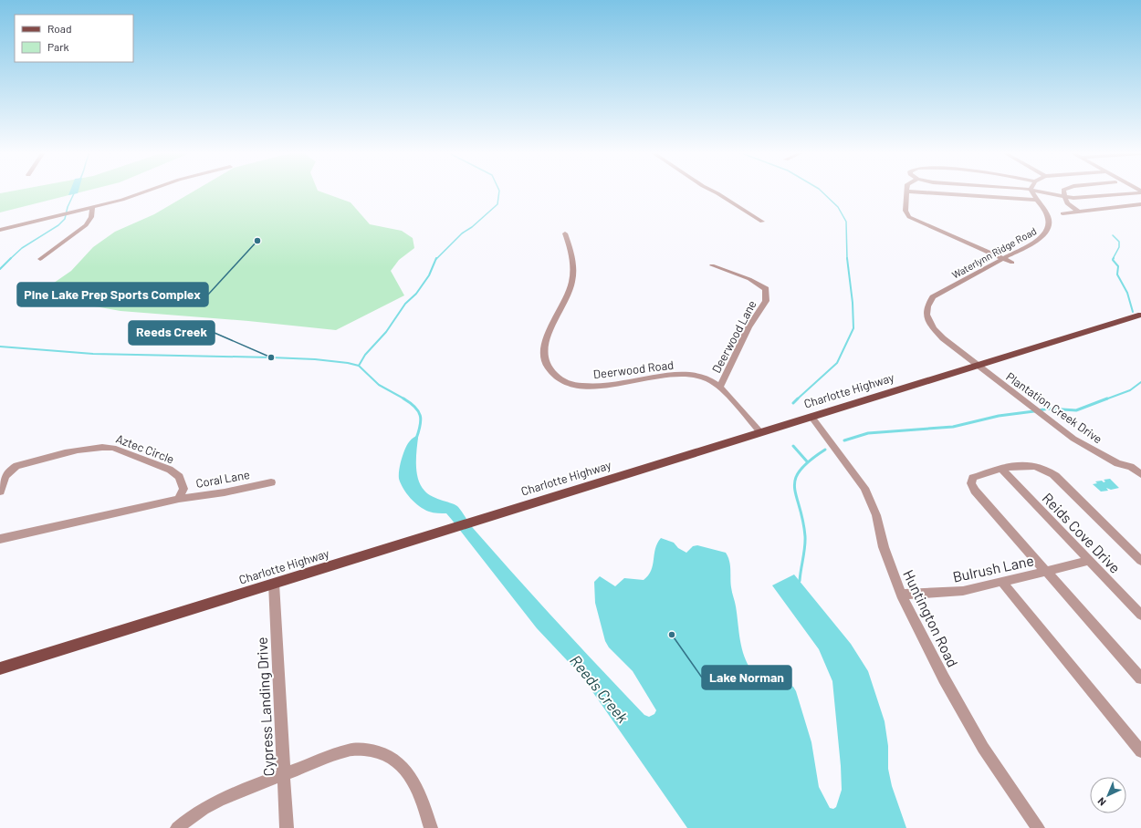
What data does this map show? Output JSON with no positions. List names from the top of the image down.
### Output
{
  "streets": {
    "main road": ["Charlotte Highway"],
    "street": [
      "Waterlynn Ridge Road",
      "Deerwood Lane",
      "Deerwood Road",
      "Plantation Creek Drive",
      "Aztec Circle",
      "Coral Lane",
      "Reids Cove Drive",
      "Bulrush Lane",
      "Huntington Road",
      "Cypress Landing Drive"
    ]
  },
  "crossings": [
    ["Waterlynn Ridge Road", "Charlotte Highway"],
    ["Waterlynn Ridge Road", "Plantation Creek Drive"],
    ["Deerwood Lane", "Deerwood Road"],
    ["Deerwood Road", "Charlotte Highway"],
    ["Charlotte Highway", "Plantation Creek Drive"],
    ["Charlotte Highway", "Huntington Road"],
    ["Charlotte Highway", "Cypress Landing Drive"],
    ["Aztec Circle", "Coral Lane"],
    ["Reids Cove Drive", "Bulrush Lane"],
    ["Bulrush Lane", "Huntington Road"]
  ],
  "water": ["Reeds Creek"],
  "places": ["Pine Lake Prep Sports Complex", "Reeds Creek", "Lake Norman"],
  "legend": ["Road", "Park"],
  "north": "bottom left"
}
